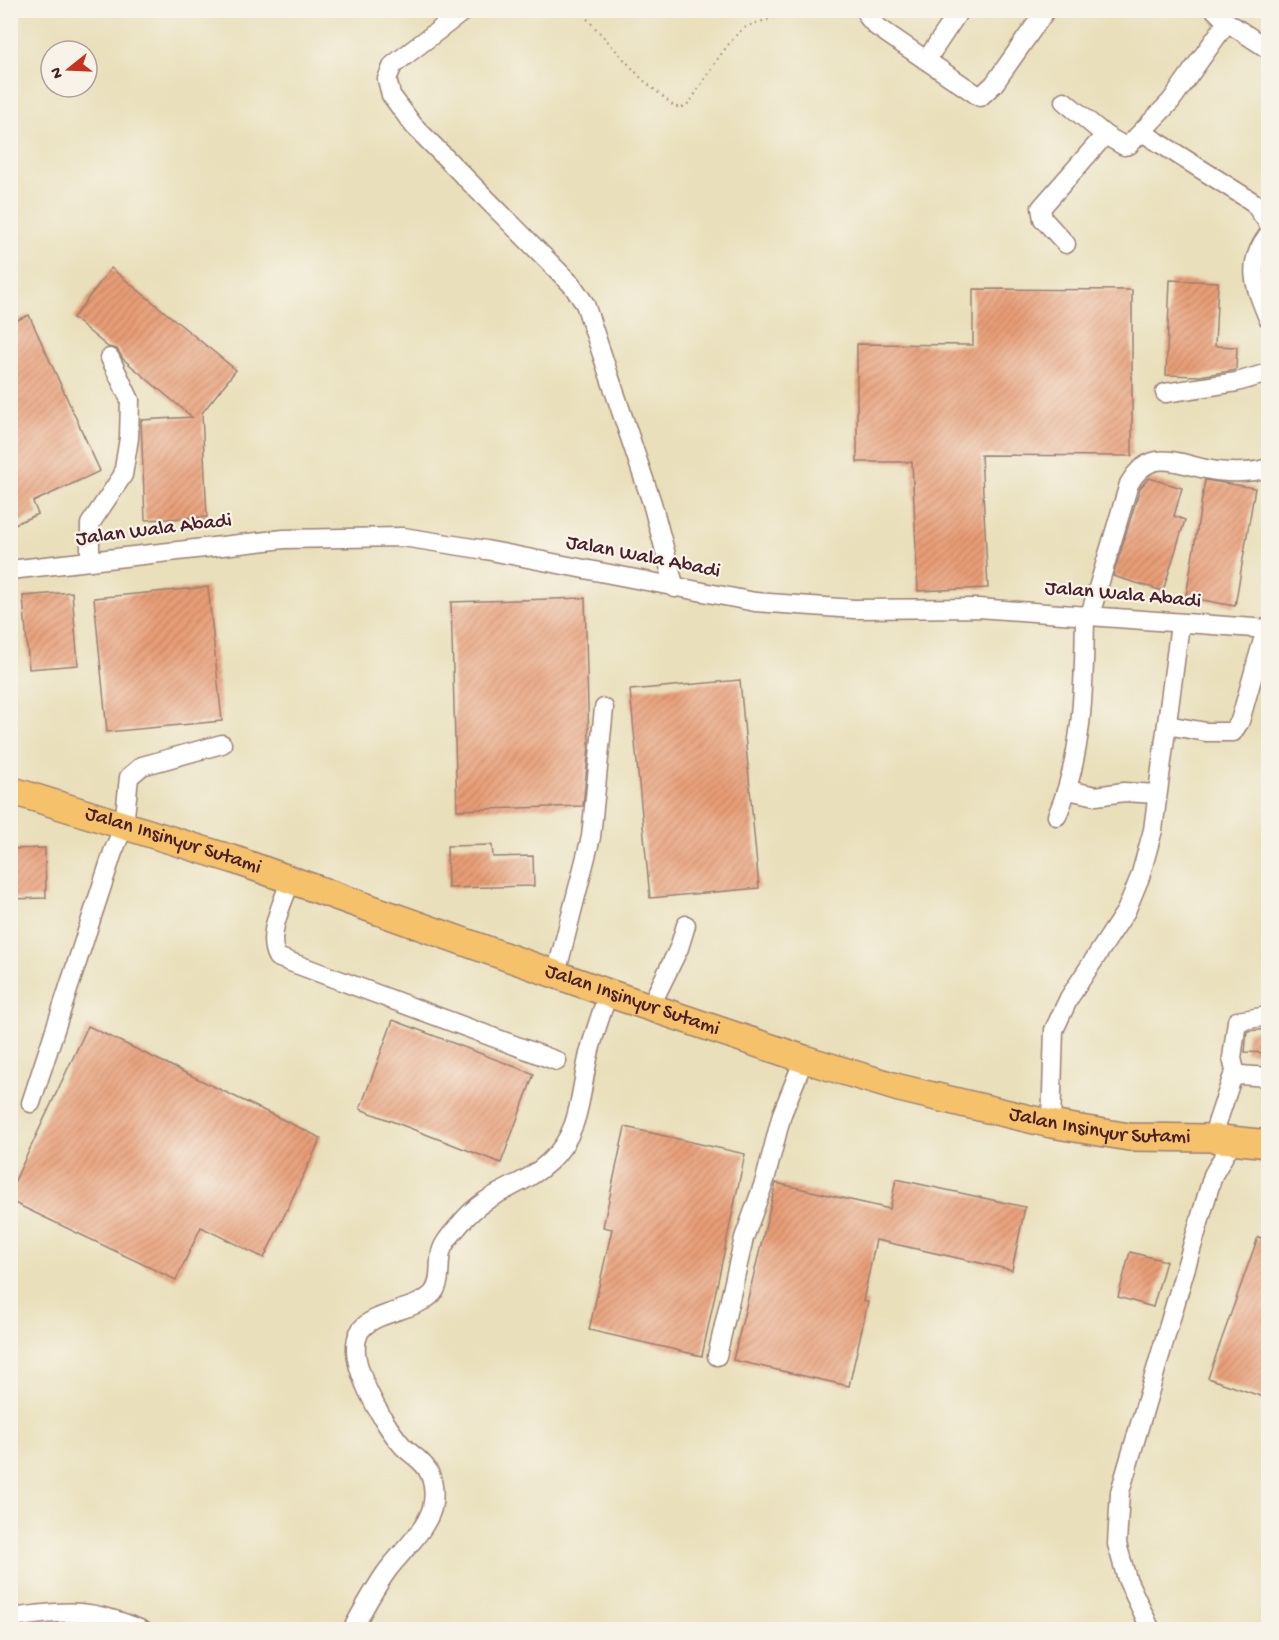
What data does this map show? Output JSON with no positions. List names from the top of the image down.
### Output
{
  "streets": {
    "highway": ["Jalan Insinyur Sutami"],
    "street": ["Jalan Wala Abadi"]
  },
  "north": "left"
}
